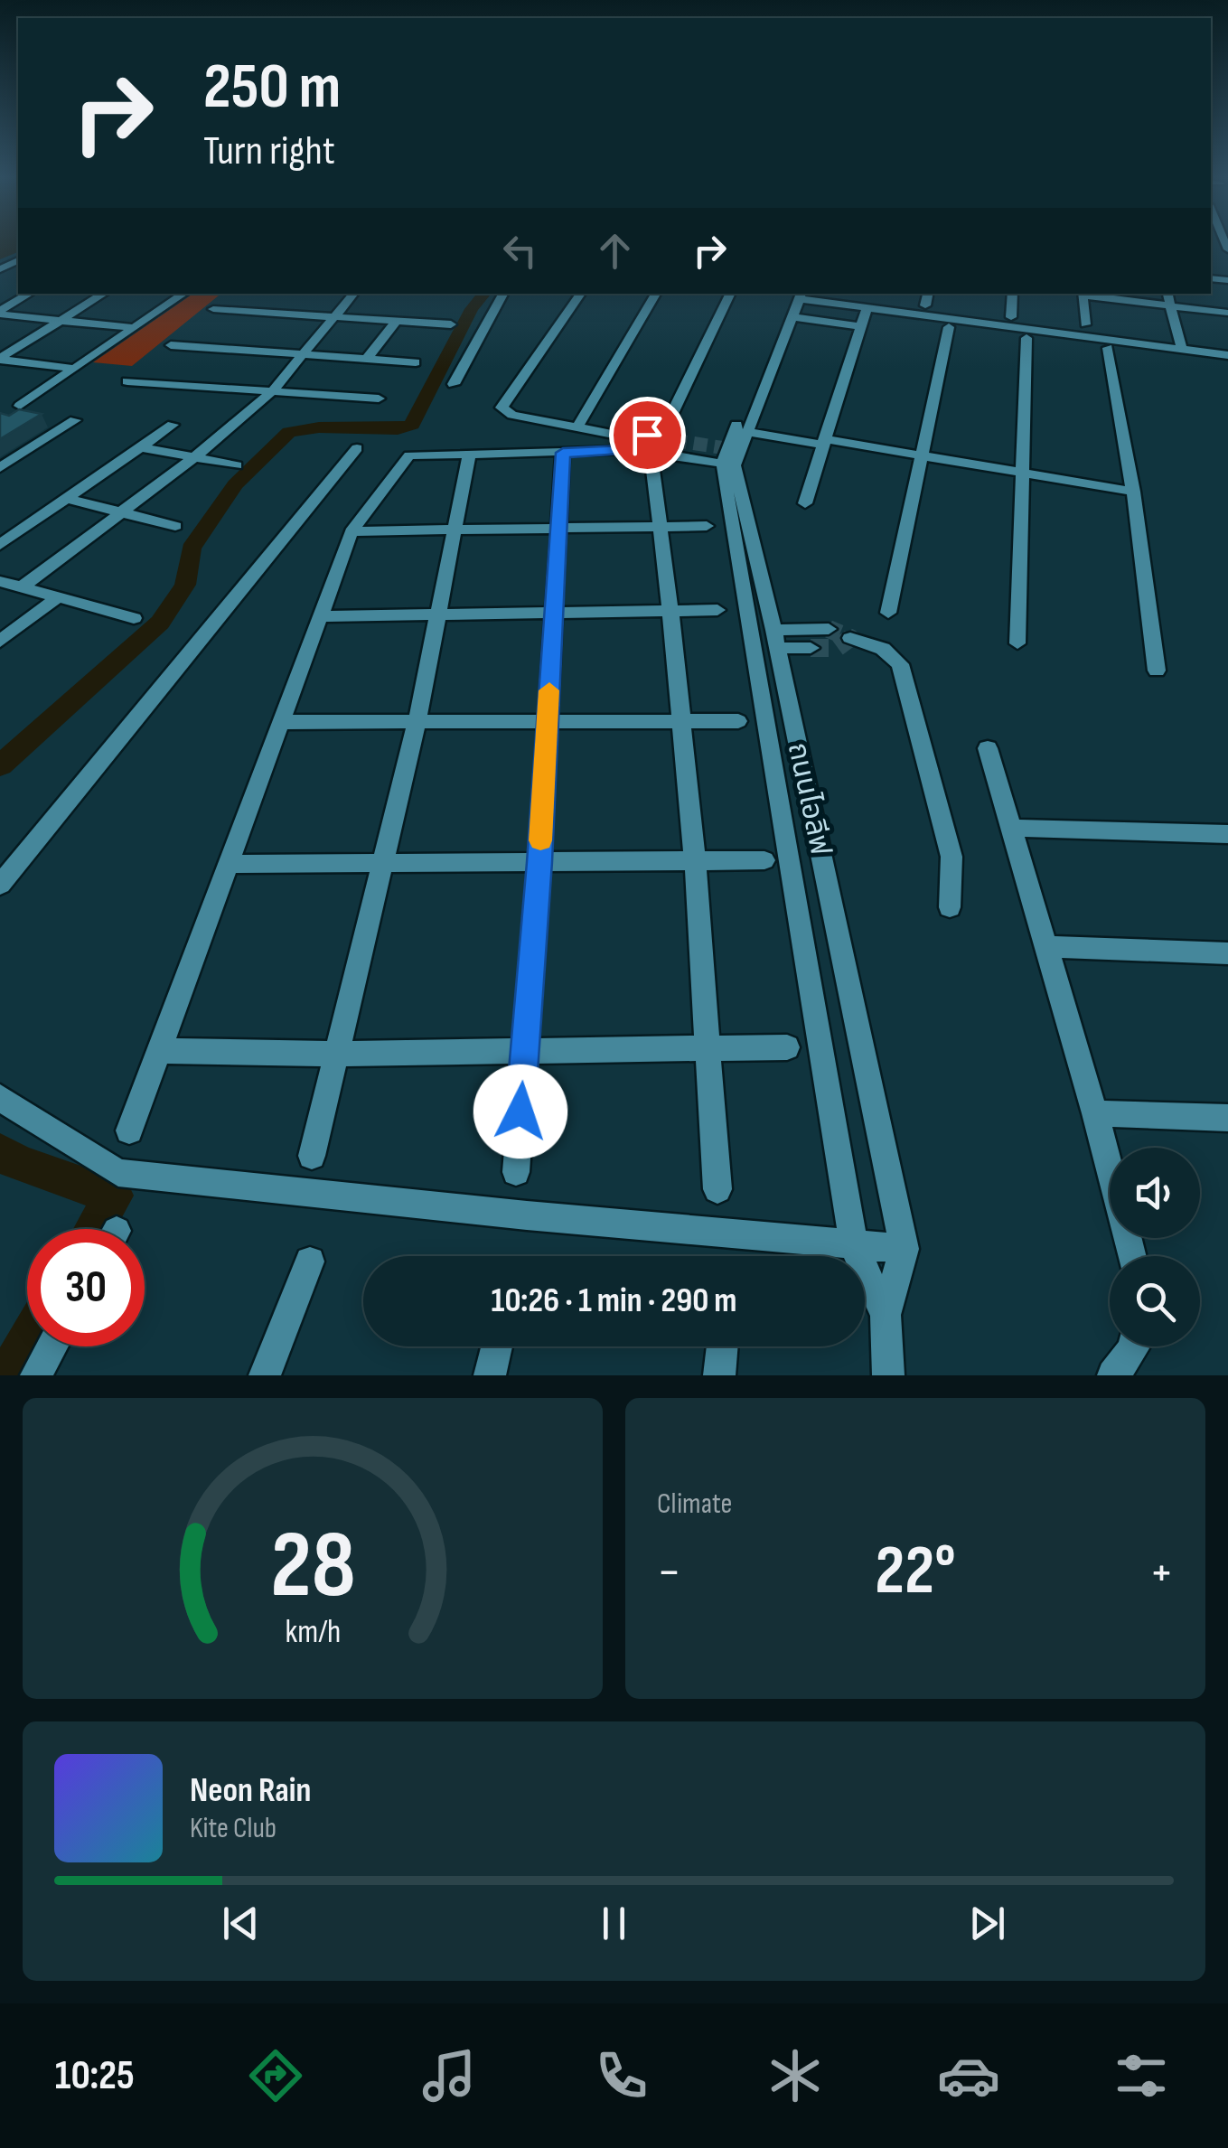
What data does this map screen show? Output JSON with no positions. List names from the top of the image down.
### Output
{
  "streets": {
    "street": ["ถนนไอลีฟ"]
  },
  "page": {
    "turn": ["250 m", "Turn right"],
    "limit": "30",
    "trip": "10:26 · 1 min · 290 m",
    "tile": "Climate",
    "heat": ["−", "22°", "+"],
    "song": ["Neon Rain", "Kite Club"],
    "tabs": "10:25",
    "gauge": ["28", "km/h"]
  }
}
